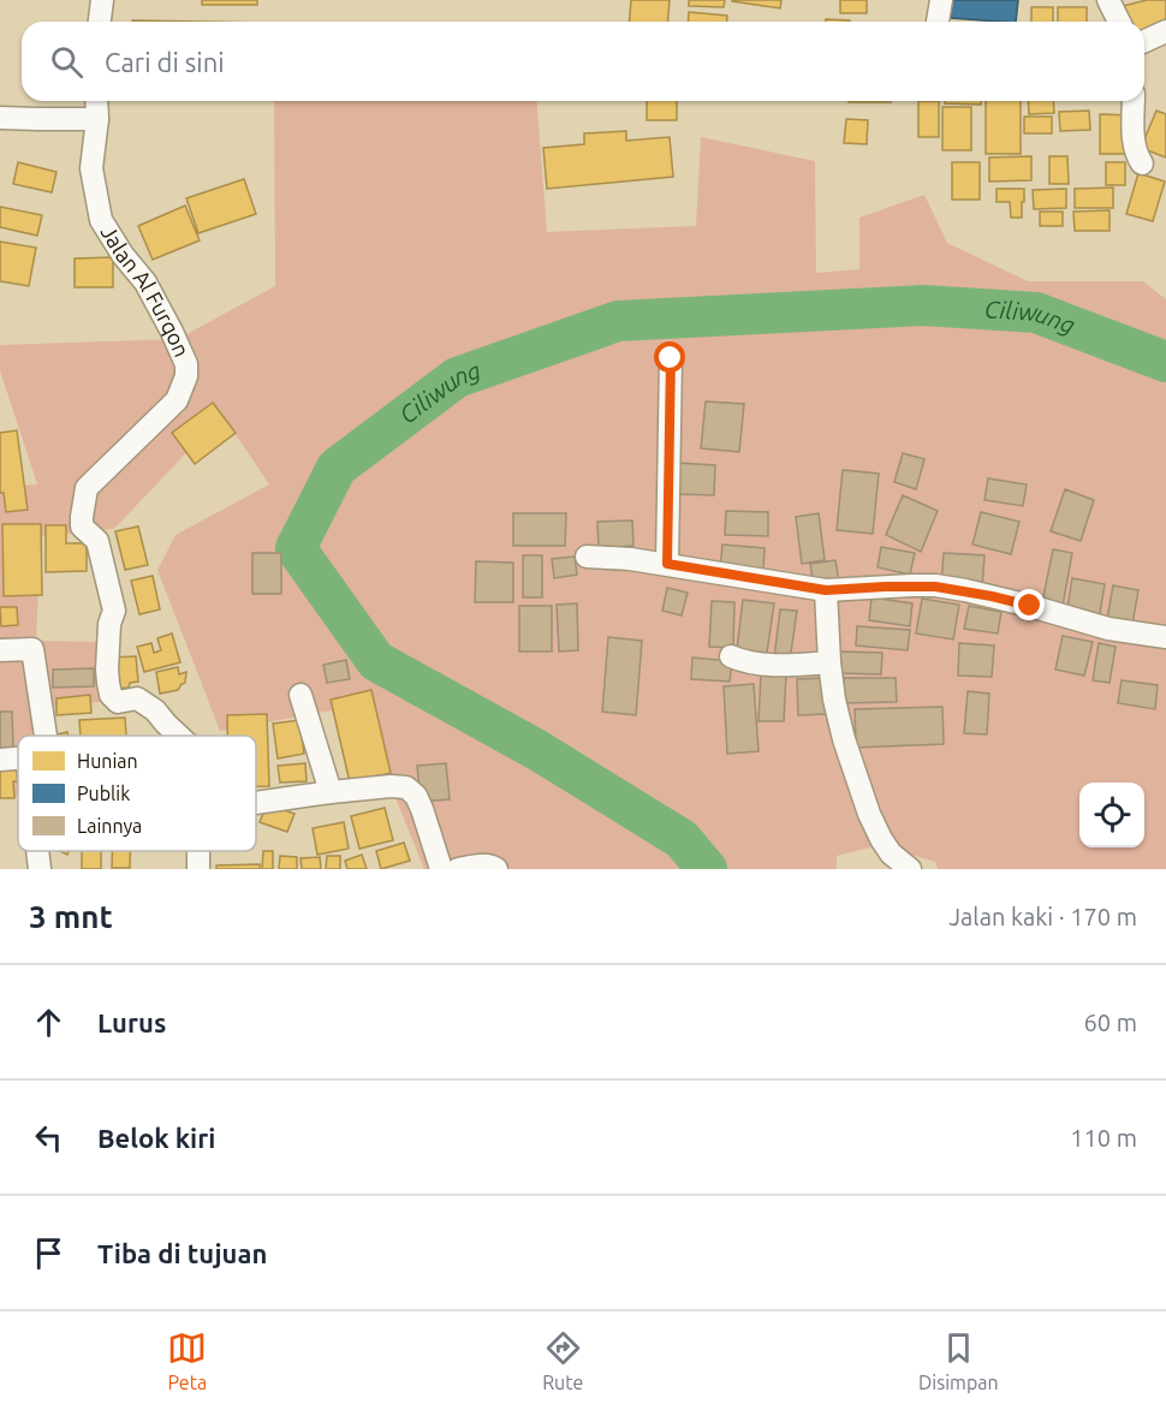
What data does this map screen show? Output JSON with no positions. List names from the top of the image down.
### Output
{
  "streets": {
    "street": ["Jalan Al Furqon"]
  },
  "water": ["Ciliwung"],
  "legend": ["Hunian", "Publik", "Lainnya"],
  "page": {
    "search": "Cari di sini",
    "heading": ["3 mnt", "Jalan kaki · 170 m"],
    "list": [
      ["Lurus", "60 m"],
      ["Belok kiri", "110 m"],
      "Tiba di tujuan"
    ],
    "nav": ["Peta", "Rute", "Disimpan"]
  }
}
